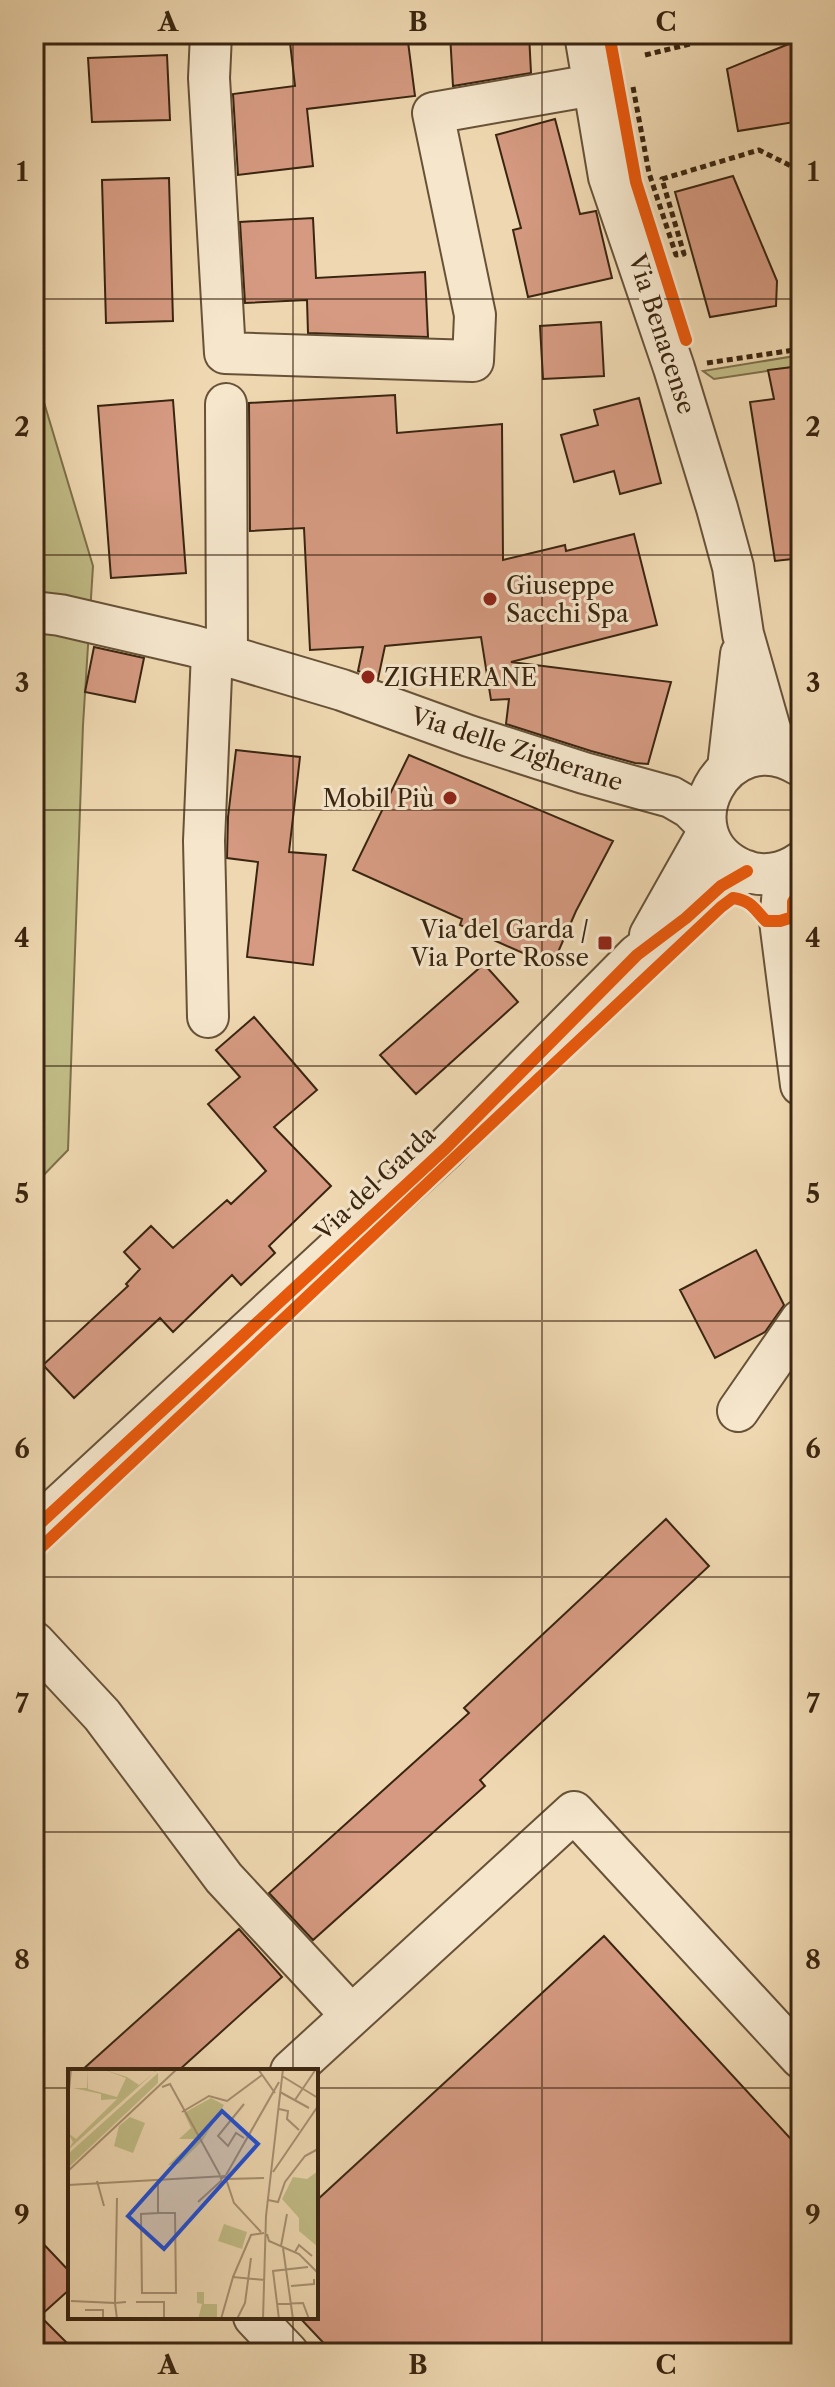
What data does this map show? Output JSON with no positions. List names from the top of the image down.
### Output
{
  "streets": {
    "street": ["Via Benacense", "Via delle Zigherane", "Via del Garda"]
  },
  "crossings": [
    ["Via delle Zigherane", "Via del Garda"]
  ],
  "places": {
    "other": ["Giuseppe Sacchi Spa", "ZIGHERANE", "Mobil Più"],
    "transit": ["Via del Garda / Via Porte Rosse"]
  },
  "grid": {
    "columns": ["A", "B", "C"],
    "rows": [
      "1",
      "2",
      "3",
      "4",
      "5",
      "6",
      "7",
      "8",
      "9"
    ]
  }
}
